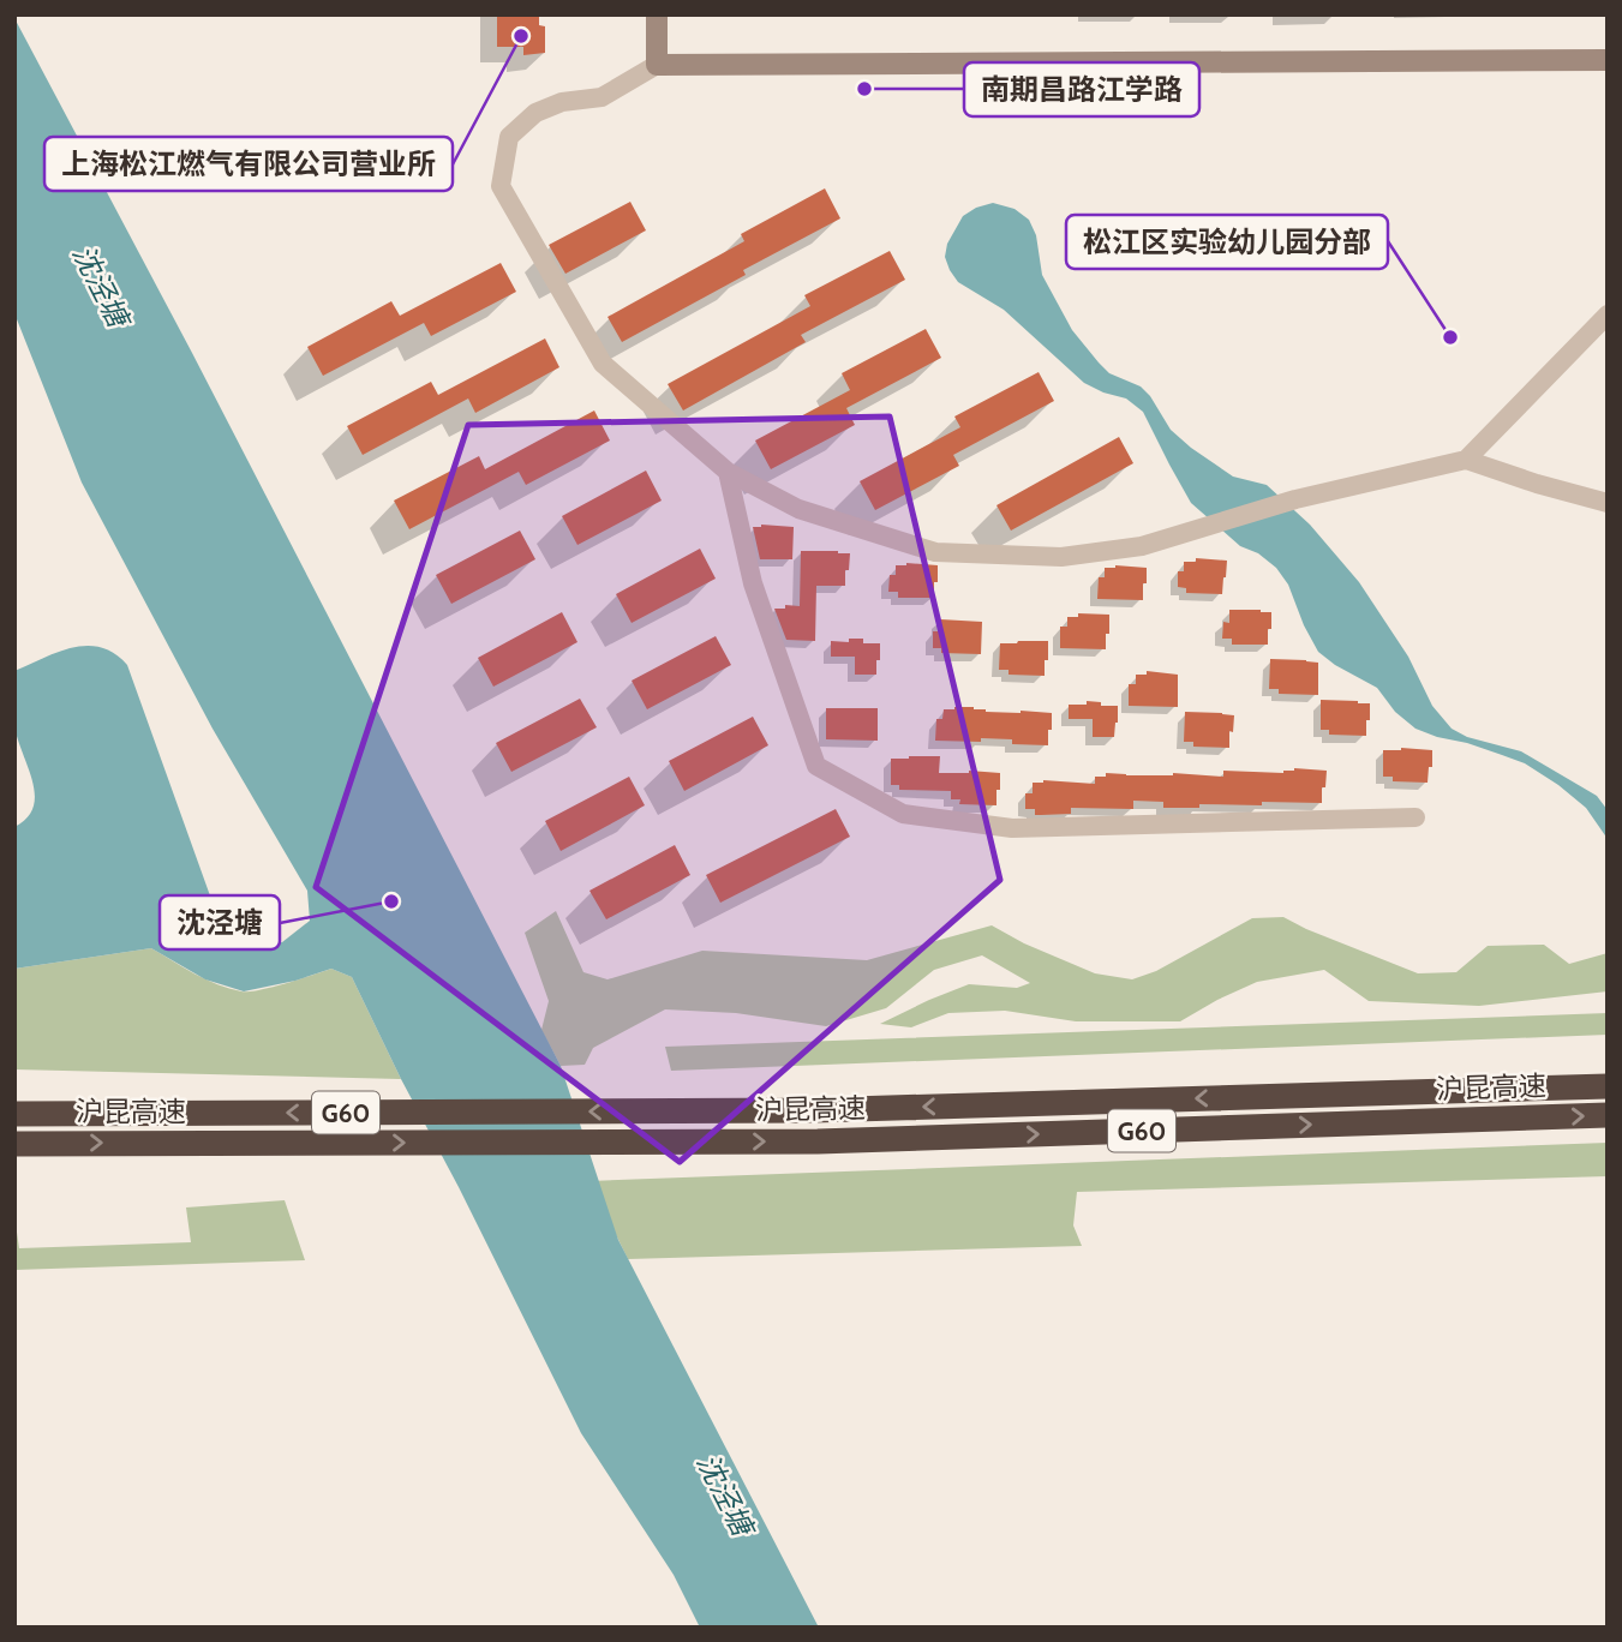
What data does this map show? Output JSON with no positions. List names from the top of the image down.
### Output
{
  "streets": {
    "highway": ["沪昆高速", "G60"]
  },
  "water": ["沈泾塘"],
  "places": [
    "上海松江燃气有限公司营业所",
    "南期昌路江学路",
    "松江区实验幼儿园分部",
    "沈泾塘"
  ]
}
